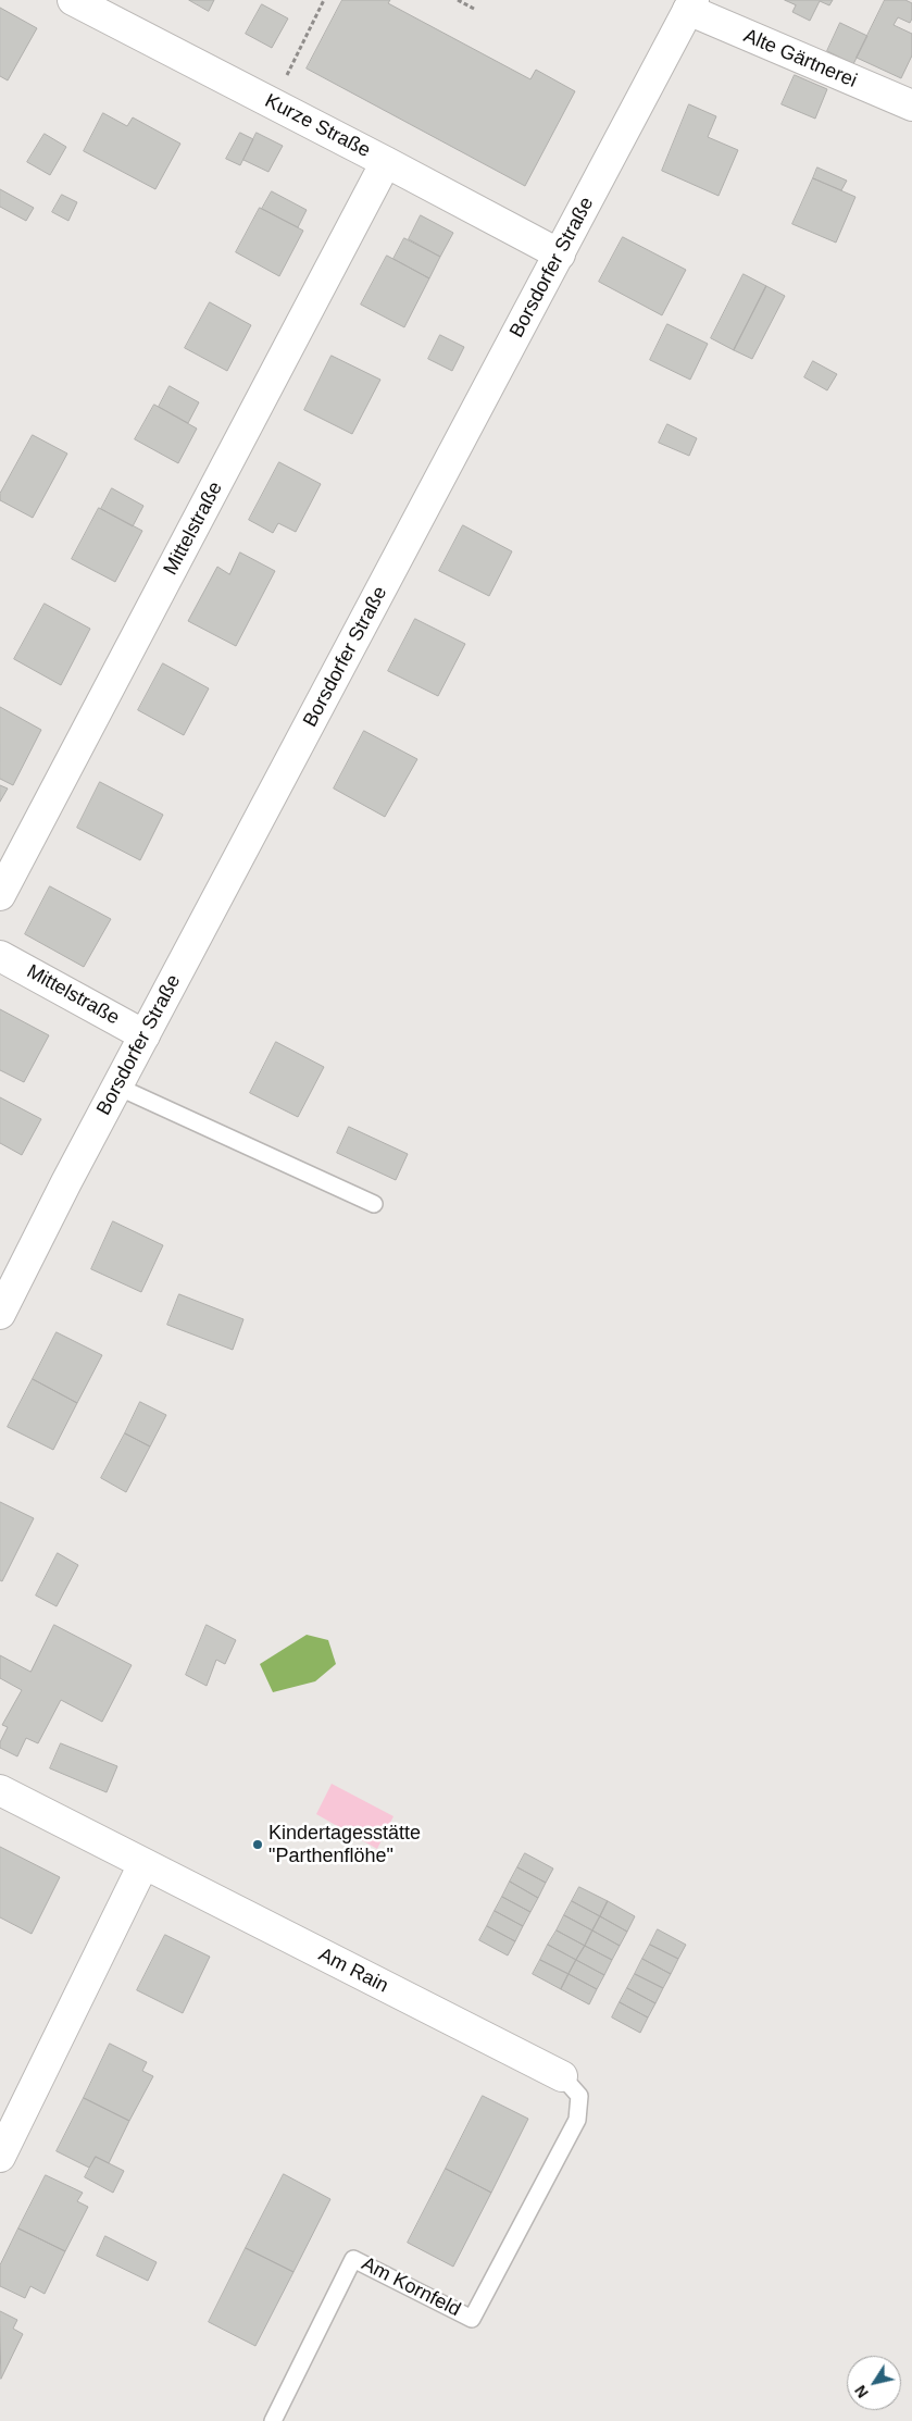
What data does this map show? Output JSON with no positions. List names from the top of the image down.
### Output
{
  "streets": {
    "street": [
      "Alte Gärtnerei",
      "Kurze Straße",
      "Borsdorfer Straße",
      "Mittelstraße",
      "Am Rain"
    ],
    "lane": ["Am Kornfeld"]
  },
  "crossings": [
    ["Alte Gärtnerei", "Borsdorfer Straße"],
    ["Kurze Straße", "Borsdorfer Straße"],
    ["Kurze Straße", "Mittelstraße"],
    ["Borsdorfer Straße", "Mittelstraße"],
    ["Am Rain", "Am Kornfeld"]
  ],
  "places": ["Kindertagesstätte \"Parthenflöhe\""],
  "north": "bottom left"
}
